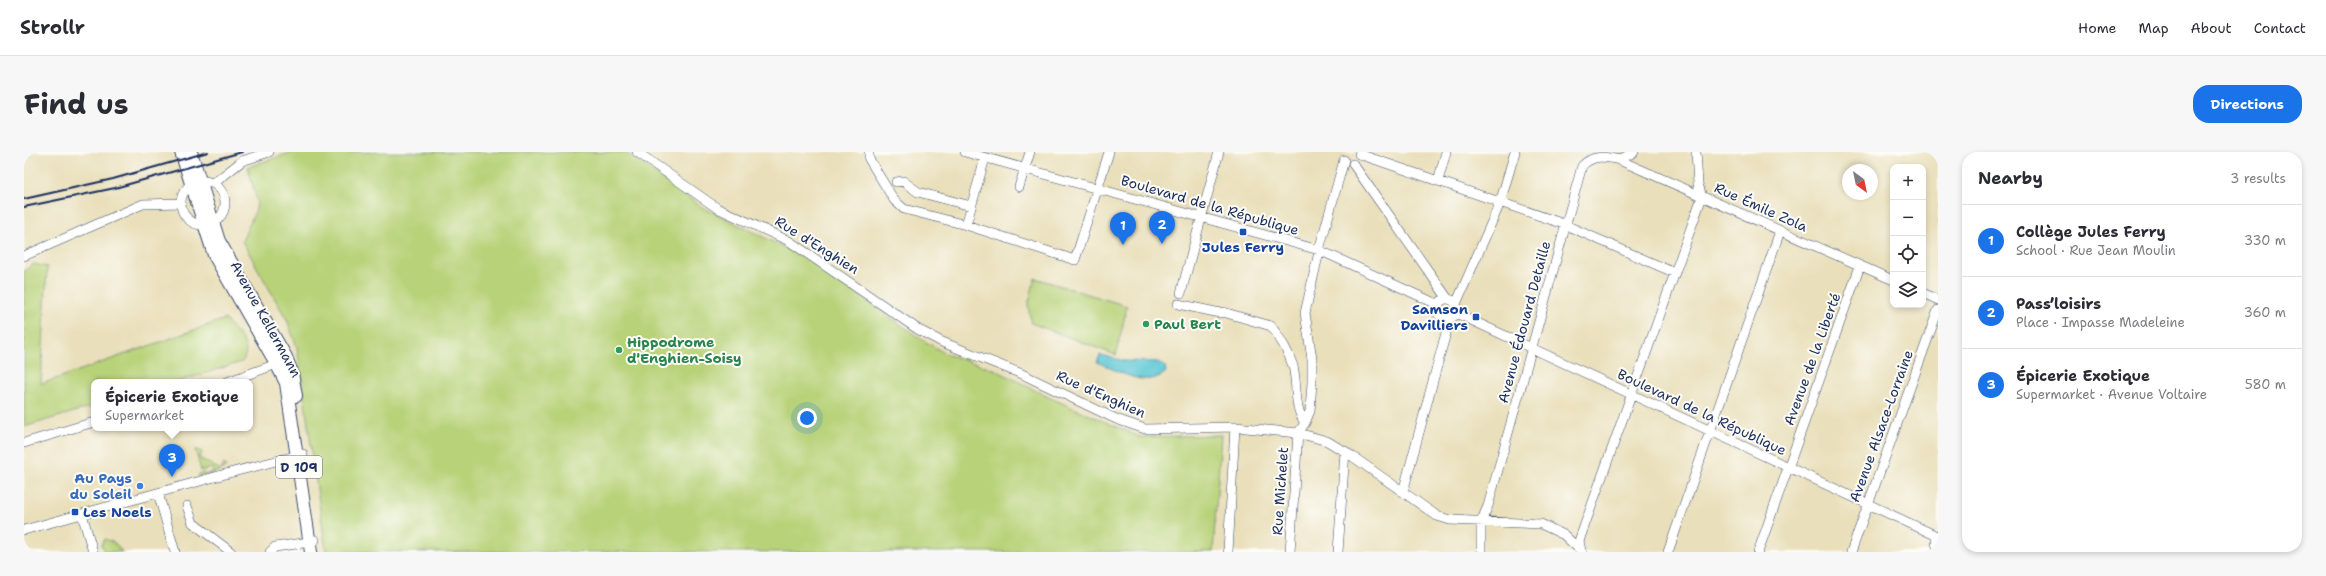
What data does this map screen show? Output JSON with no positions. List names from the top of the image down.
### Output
{
  "streets": {
    "main road": ["Avenue Kellermann", "D 109"],
    "street": [
      "Boulevard de la République",
      "Rue Émile Zola",
      "Rue d'Enghien",
      "Avenue Édouard Detaille",
      "Avenue de la Liberté",
      "Avenue Alsace-Lorraine",
      "Rue Michelet"
    ]
  },
  "crossings": [
    ["Boulevard de la République", "Avenue Édouard Detaille"],
    ["Boulevard de la République", "Avenue de la Liberté"],
    ["Boulevard de la République", "Avenue Alsace-Lorraine"],
    ["Rue Émile Zola", "Avenue Édouard Detaille"],
    ["Rue Émile Zola", "Avenue de la Liberté"],
    ["Rue d'Enghien", "Avenue Édouard Detaille"],
    ["Rue d'Enghien", "Rue Michelet"]
  ],
  "places": {
    "transit": ["Jules Ferry", "Samson Davilliers", "Les Noels"],
    "other": ["Paul Bert", "Hippodrome d'Enghien-Soisy", "Au Pays du Soleil"]
  },
  "north": "bottom right",
  "page": {
    "header": "Strollr",
    "nav": [
      "Home",
      "Map",
      "About",
      "Contact"
    ],
    "title": "Find us",
    "buttons": "Directions",
    "heading": ["Nearby", "3 results"],
    "map_buttons": ["+", "−"],
    "list": [
      {
        "mark": "1",
        "name": "Collège Jules Ferry",
        "note": "School · Rue Jean Moulin",
        "value": "330 m"
      },
      {
        "mark": "2",
        "name": "Pass’loisirs",
        "note": "Place · Impasse Madeleine",
        "value": "360 m"
      },
      {
        "mark": "3",
        "name": "Épicerie Exotique",
        "note": "Supermarket · Avenue Voltaire",
        "value": "580 m"
      }
    ],
    "pins": ["2", "1", "3"],
    "popup": ["Épicerie Exotique", "Supermarket"]
  }
}
